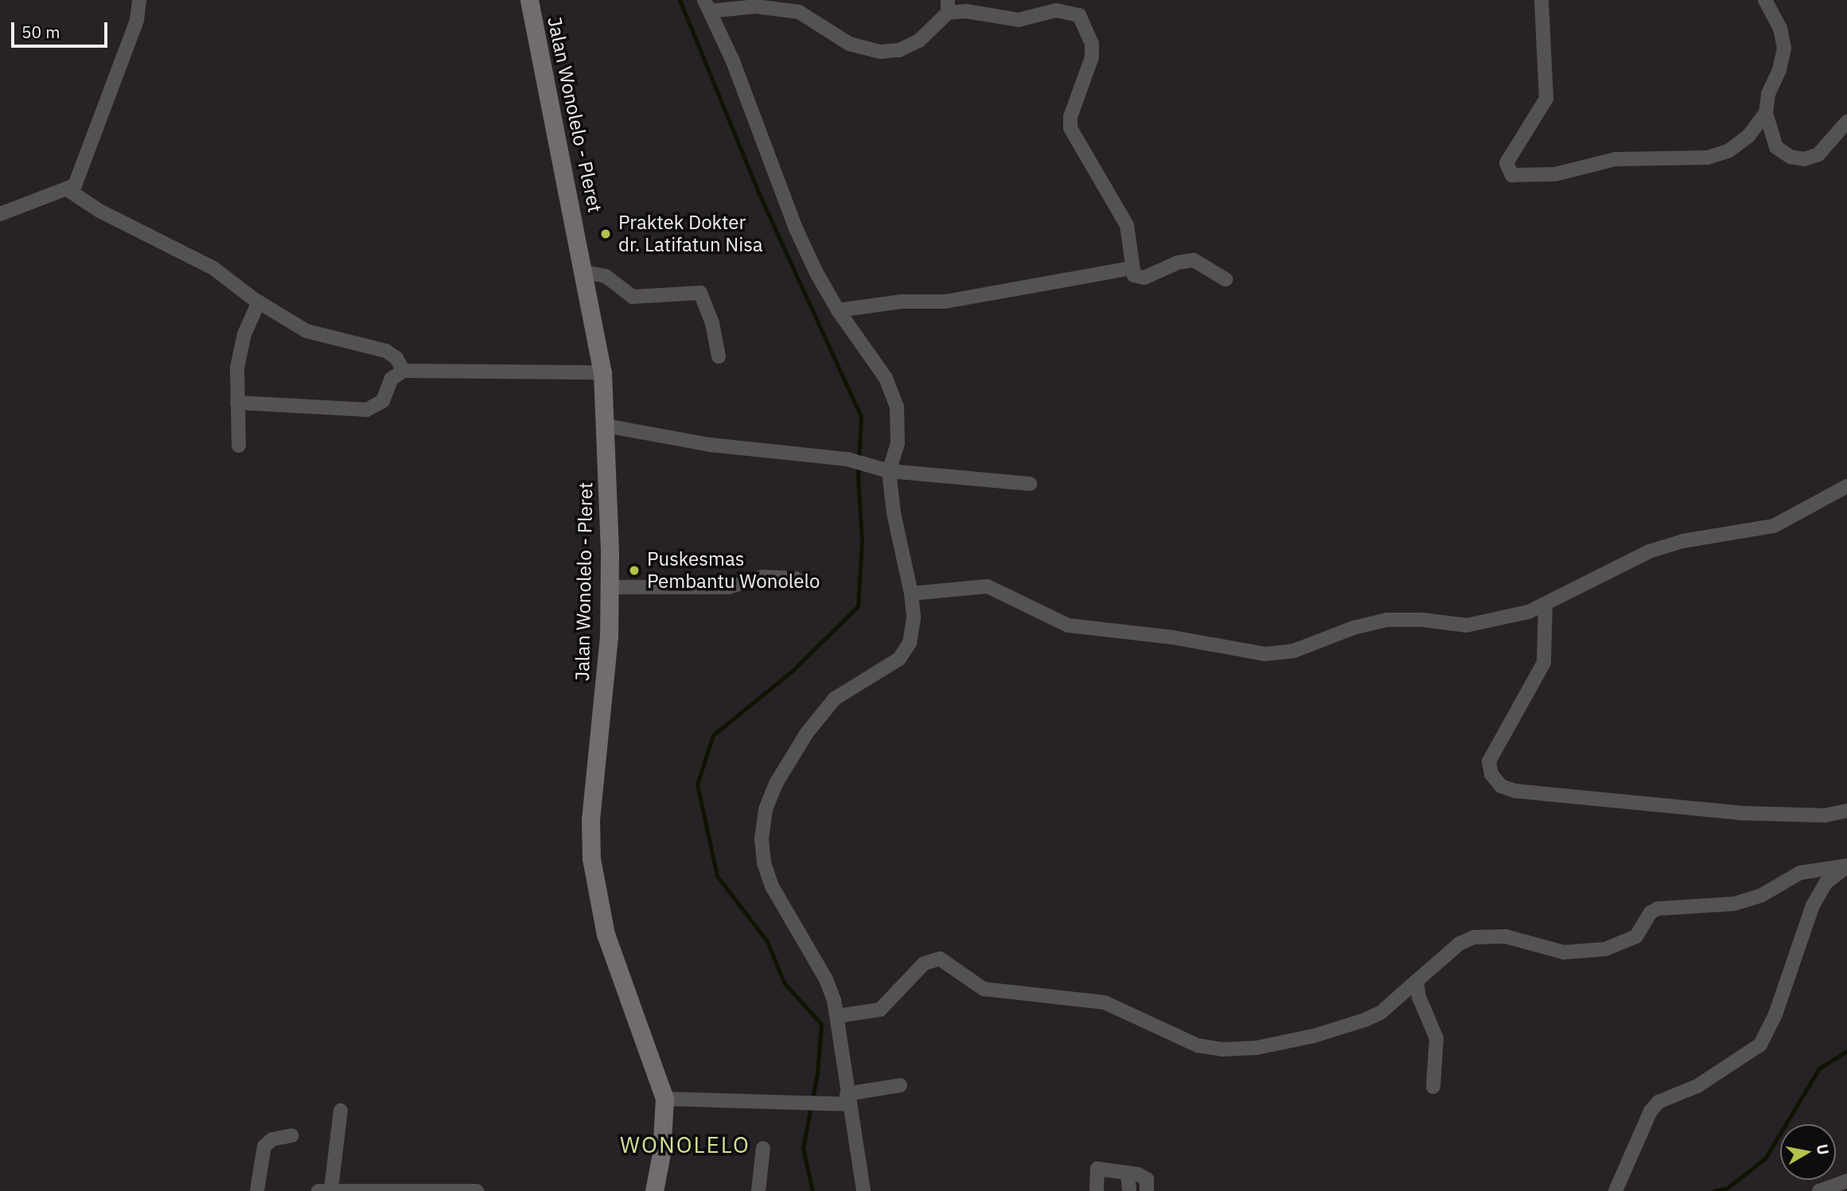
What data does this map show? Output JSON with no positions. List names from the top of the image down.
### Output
{
  "streets": {
    "main road": ["Jalan Wonolelo - Pleret"]
  },
  "districts": ["WONOLELO"],
  "places": ["Praktek Dokter dr. Latifatun Nisa", "Puskesmas Pembantu Wonolelo"],
  "scale_bar": "50 m",
  "north": "right"
}
